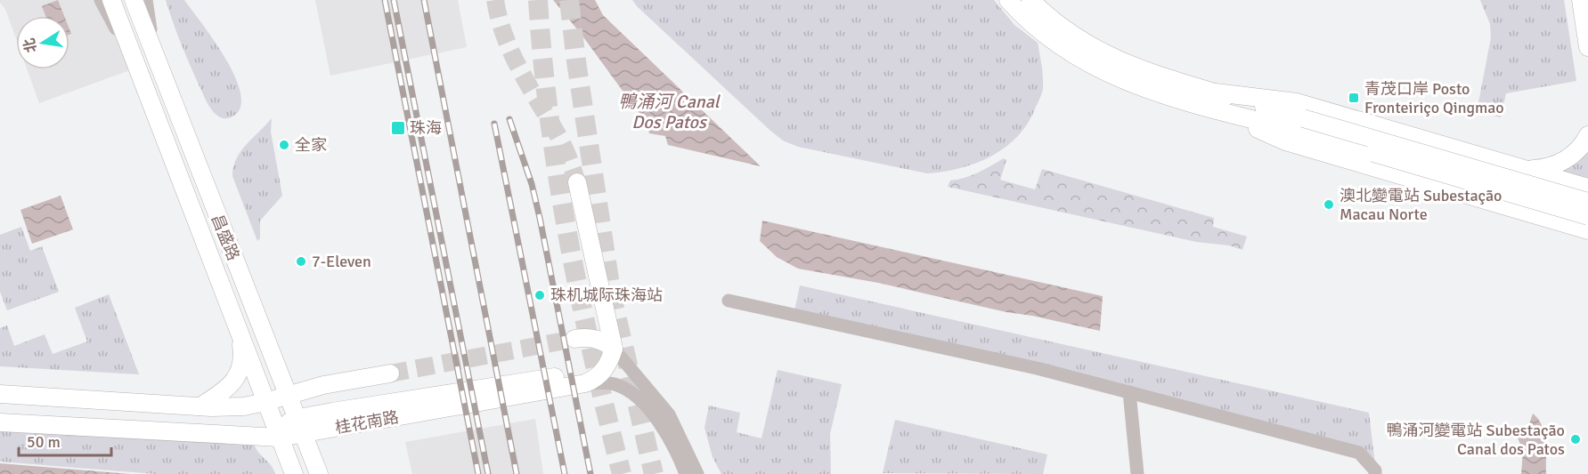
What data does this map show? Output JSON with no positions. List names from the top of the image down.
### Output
{
  "streets": {
    "main road": ["昌盛路", "桂花南路"]
  },
  "crossings": [
    ["昌盛路", "桂花南路"]
  ],
  "water": ["鴨涌河 Canal Dos Patos"],
  "places": {
    "transit": ["青茂口岸 Posto Fronteiriço Qingmao", "珠海"],
    "other": [
      "全家",
      "澳北變電站 Subestação Macau Norte",
      "7-Eleven",
      "珠机城际珠海站",
      "鴨涌河變電站 Subestação Canal dos Patos"
    ]
  },
  "scale_bar": "50 m",
  "north": "left"
}
